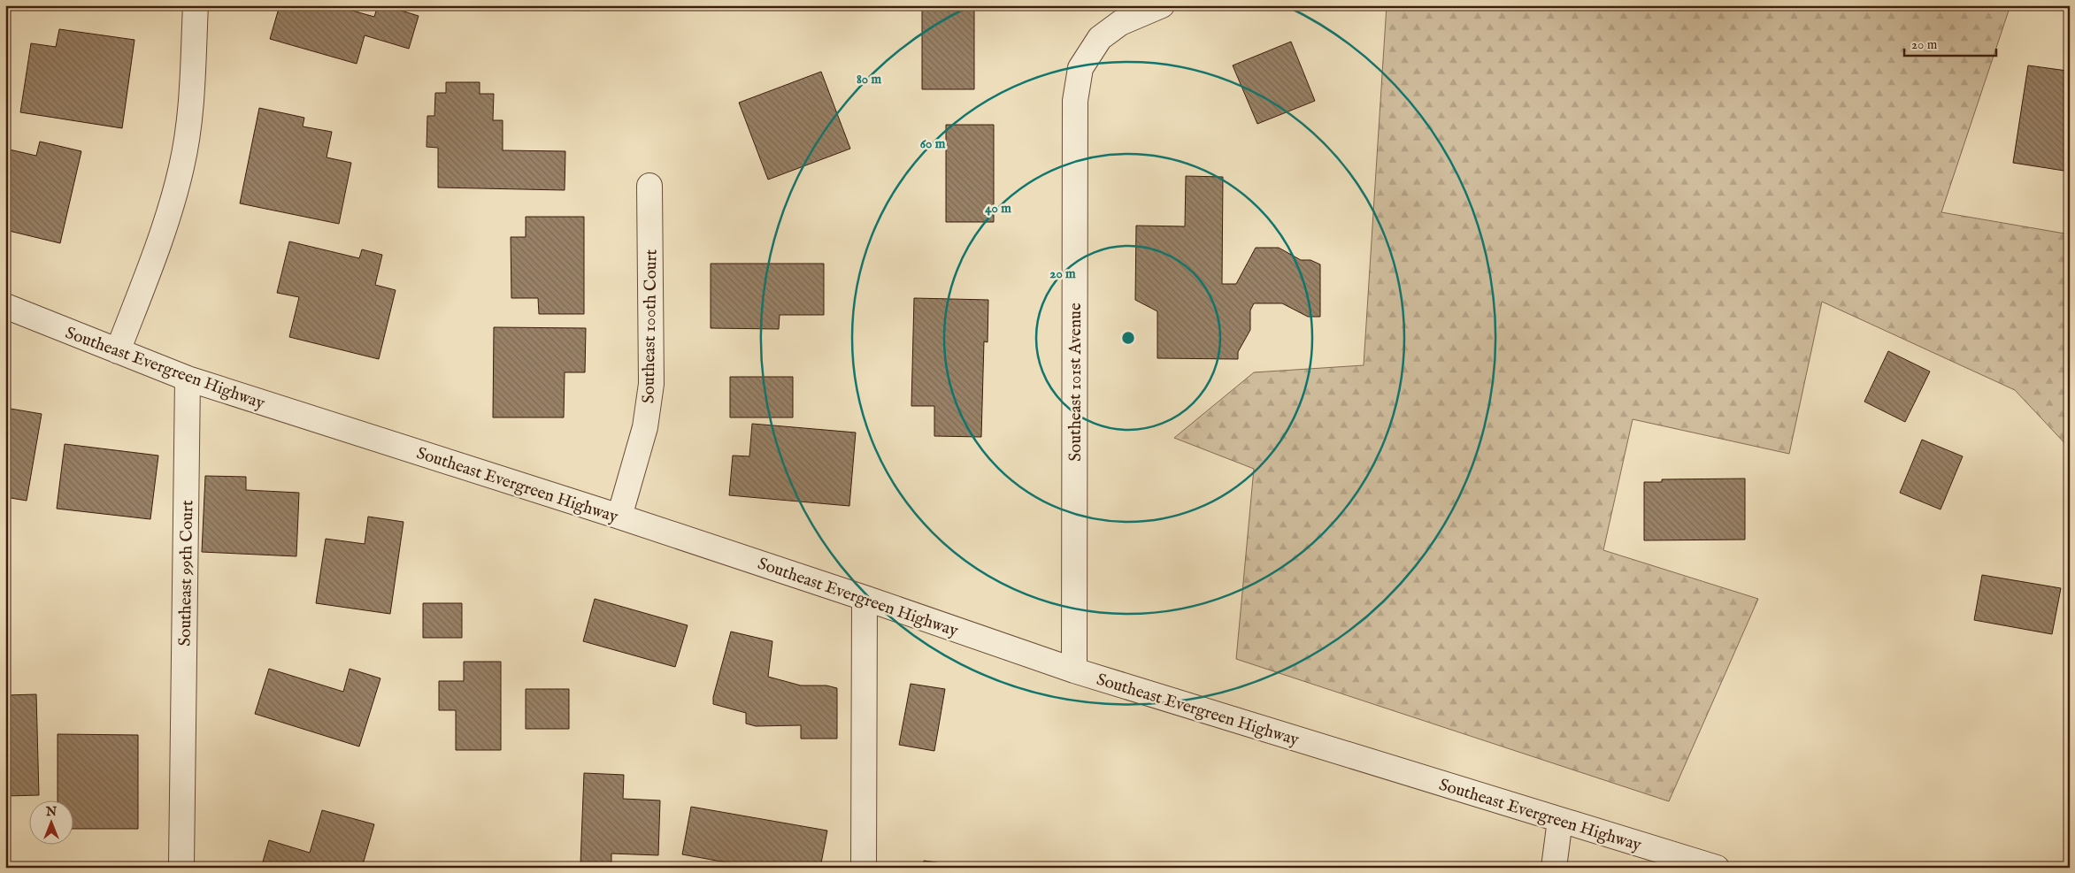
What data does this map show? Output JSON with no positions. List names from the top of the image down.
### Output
{
  "streets": {
    "street": [
      "Southeast 100th Court",
      "Southeast Evergreen Highway",
      "Southeast 101st Avenue",
      "Southeast 99th Court"
    ]
  },
  "crossings": [
    ["Southeast 100th Court", "Southeast Evergreen Highway"],
    ["Southeast Evergreen Highway", "Southeast 101st Avenue"],
    ["Southeast Evergreen Highway", "Southeast 99th Court"]
  ],
  "scale_bar": "20 m",
  "north": "top",
  "rings": [
    "80 m",
    "60 m",
    "40 m",
    "20 m"
  ]
}
